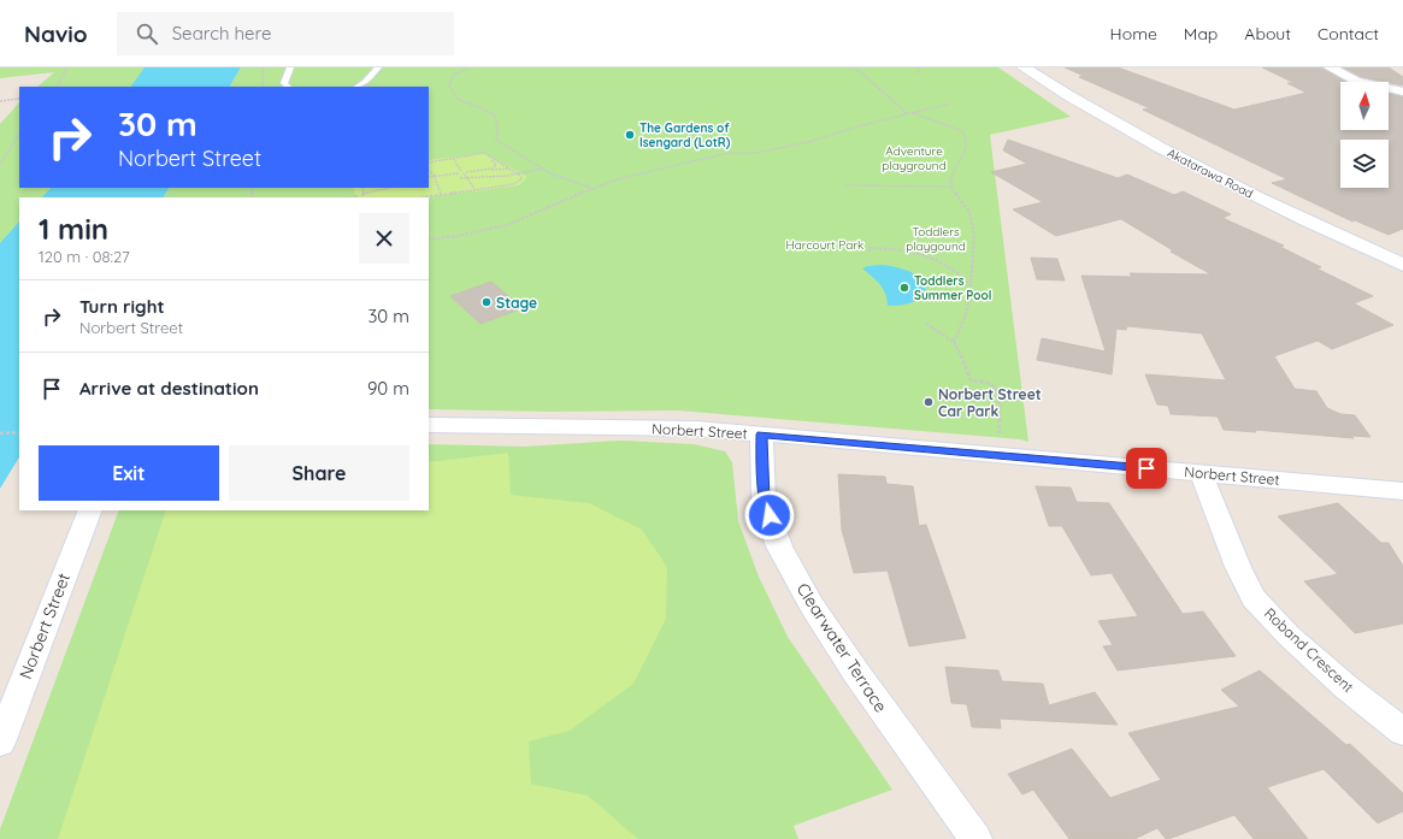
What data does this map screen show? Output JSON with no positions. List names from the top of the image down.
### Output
{
  "streets": {
    "street": [
      "Akatarawa Road",
      "Norbert Street",
      "Clearwater Terrace",
      "Roband Crescent"
    ]
  },
  "crossings": [
    ["Norbert Street", "Clearwater Terrace"],
    ["Norbert Street", "Roband Crescent"]
  ],
  "parks": ["Adventure playground", "Toddlers playgound", "Harcourt Park"],
  "places": [
    "The Gardens of Isengard (LotR)",
    "Toddlers Summer Pool",
    "Stage",
    "Norbert Street Car Park"
  ],
  "north": "top",
  "page": {
    "header": "Navio",
    "search": "Search here",
    "nav": [
      "Home",
      "Map",
      "About",
      "Contact"
    ],
    "turn": ["30 m", "Norbert Street"],
    "heading": ["1 min", "120 m · 08:27"],
    "list": [
      {
        "name": "Turn right",
        "note": "Norbert Street",
        "value": "30 m"
      },
      {
        "name": "Arrive at destination",
        "value": "90 m"
      }
    ],
    "buttons": ["Exit", "Share"]
  }
}
